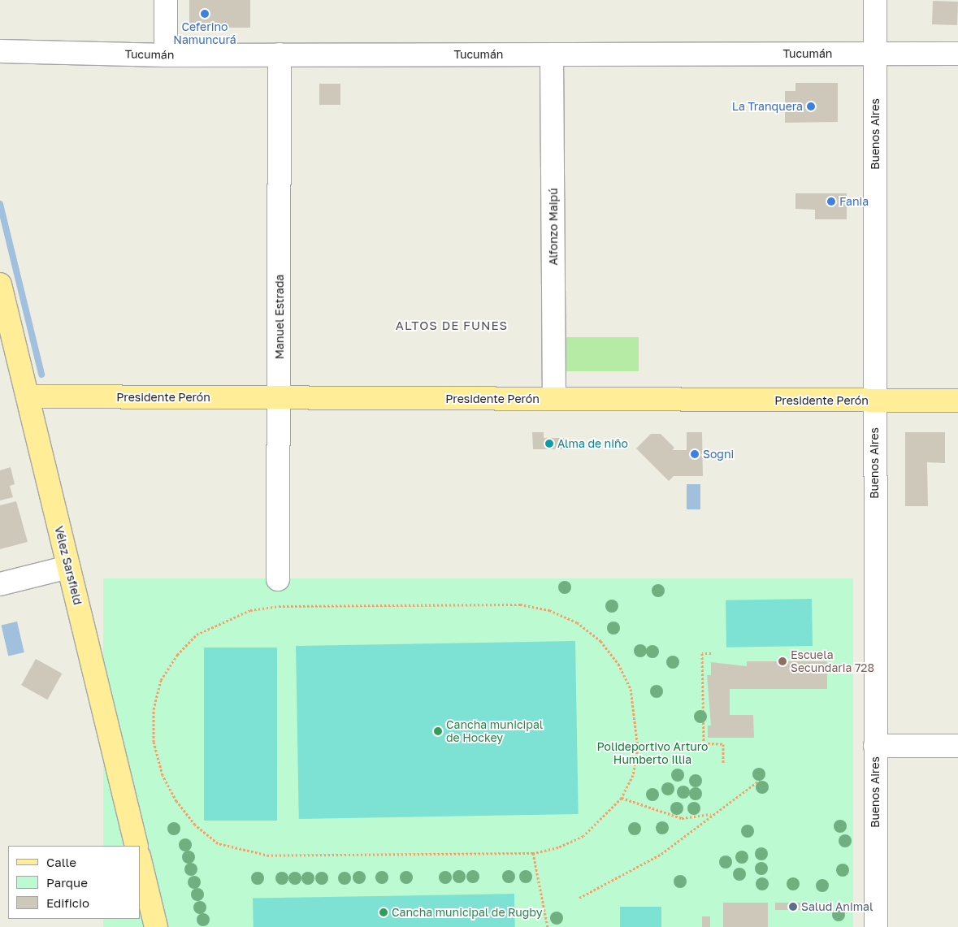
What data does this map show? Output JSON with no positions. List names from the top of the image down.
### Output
{
  "streets": {
    "main road": ["Presidente Perón", "Vélez Sarsfield"],
    "street": [
      "Tucumán",
      "Buenos Aires",
      "Alfonzo Maipú",
      "Manuel Estrada"
    ]
  },
  "crossings": [
    ["Tucumán", "Buenos Aires"],
    ["Tucumán", "Alfonzo Maipú"],
    ["Tucumán", "Manuel Estrada"],
    ["Buenos Aires", "Presidente Perón"],
    ["Alfonzo Maipú", "Presidente Perón"],
    ["Manuel Estrada", "Presidente Perón"],
    ["Presidente Perón", "Vélez Sarsfield"]
  ],
  "districts": ["ALTOS DE FUNES"],
  "parks": ["Polideportivo Arturo Humberto Illia"],
  "places": [
    "Ceferino Namuncurá",
    "La Tranquera",
    "Fania",
    "Alma de niño",
    "Sogni",
    "Escuela Secundaria 728",
    "Cancha municipal de Hockey",
    "Salud Animal",
    "Cancha municipal de Rugby"
  ],
  "legend": ["Calle", "Parque", "Edificio"]
}
